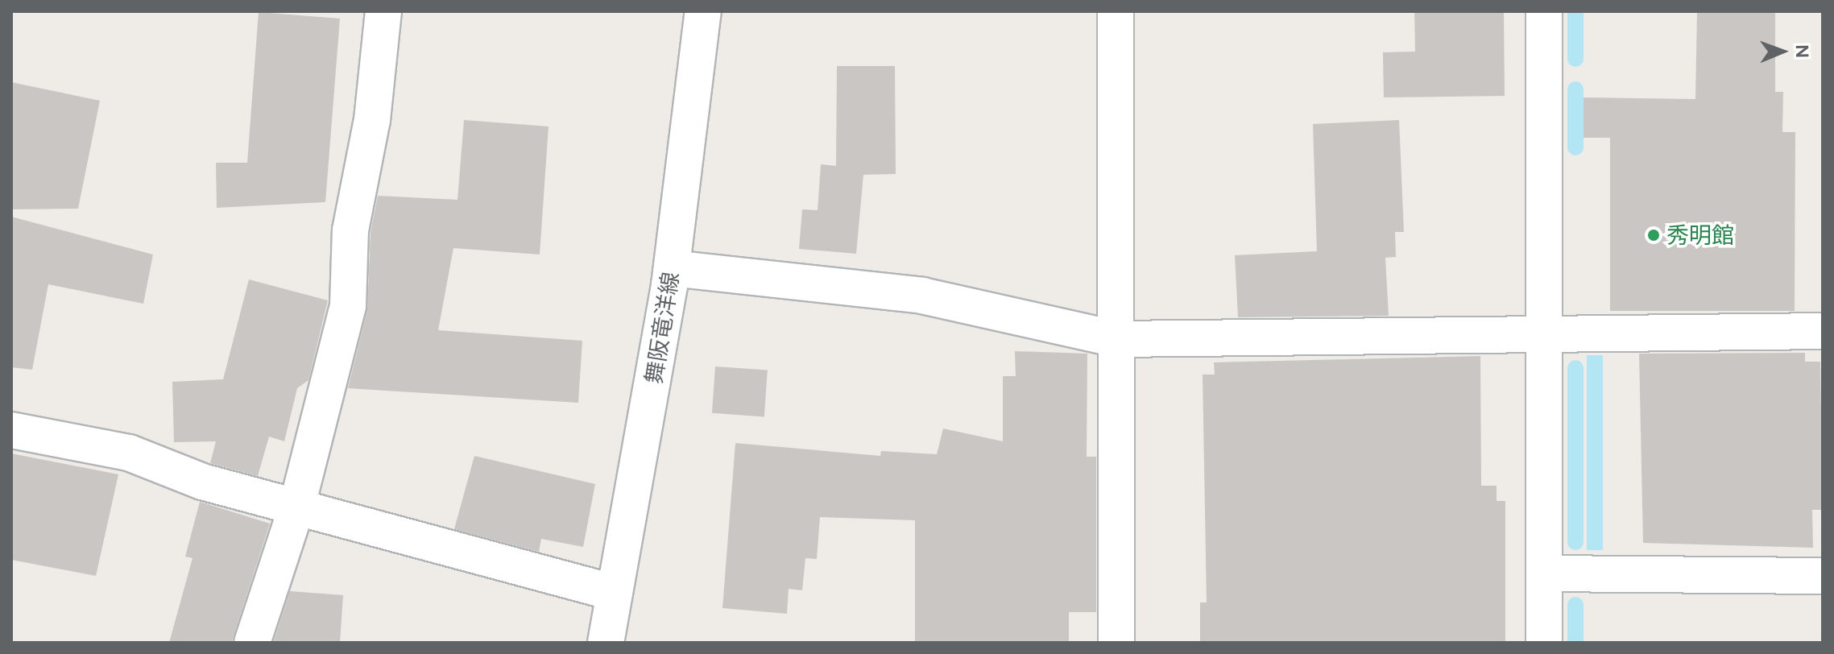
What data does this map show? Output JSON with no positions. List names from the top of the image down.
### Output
{
  "streets": {
    "street": ["舞阪竜洋線"]
  },
  "places": ["秀明館"],
  "north": "right"
}
